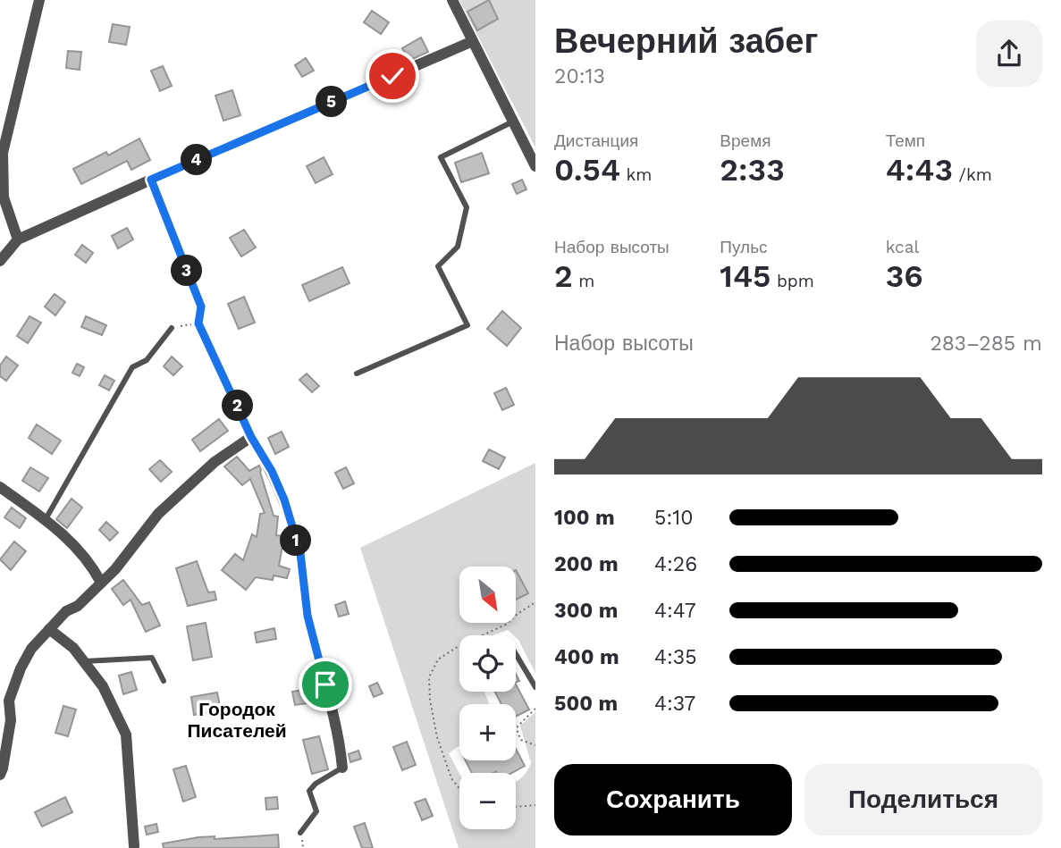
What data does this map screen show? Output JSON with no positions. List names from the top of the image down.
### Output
{
  "districts": ["Городок Писателей"],
  "north": "bottom right",
  "page": {
    "heading": ["Вечерний забег", "20:13"],
    "pins": [
      "5",
      "4",
      "3",
      "2",
      "1"
    ],
    "stats": [
      ["Дистанция", "0.54 km"],
      ["Время", "2:33"],
      ["Темп", "4:43 /km"],
      ["Набор высоты", "2 m"],
      ["Пульс", "145 bpm"],
      ["kcal", "36"]
    ],
    "chart": ["Набор высоты", "283–285 m"],
    "list": [
      {
        "name": "100 m",
        "note": "5:10"
      },
      {
        "name": "200 m",
        "note": "4:26"
      },
      {
        "name": "300 m",
        "note": "4:47"
      },
      {
        "name": "400 m",
        "note": "4:35"
      },
      {
        "name": "500 m",
        "note": "4:37"
      }
    ],
    "map_buttons": ["+", "−"],
    "buttons": ["Сохранить", "Поделиться"]
  }
}
